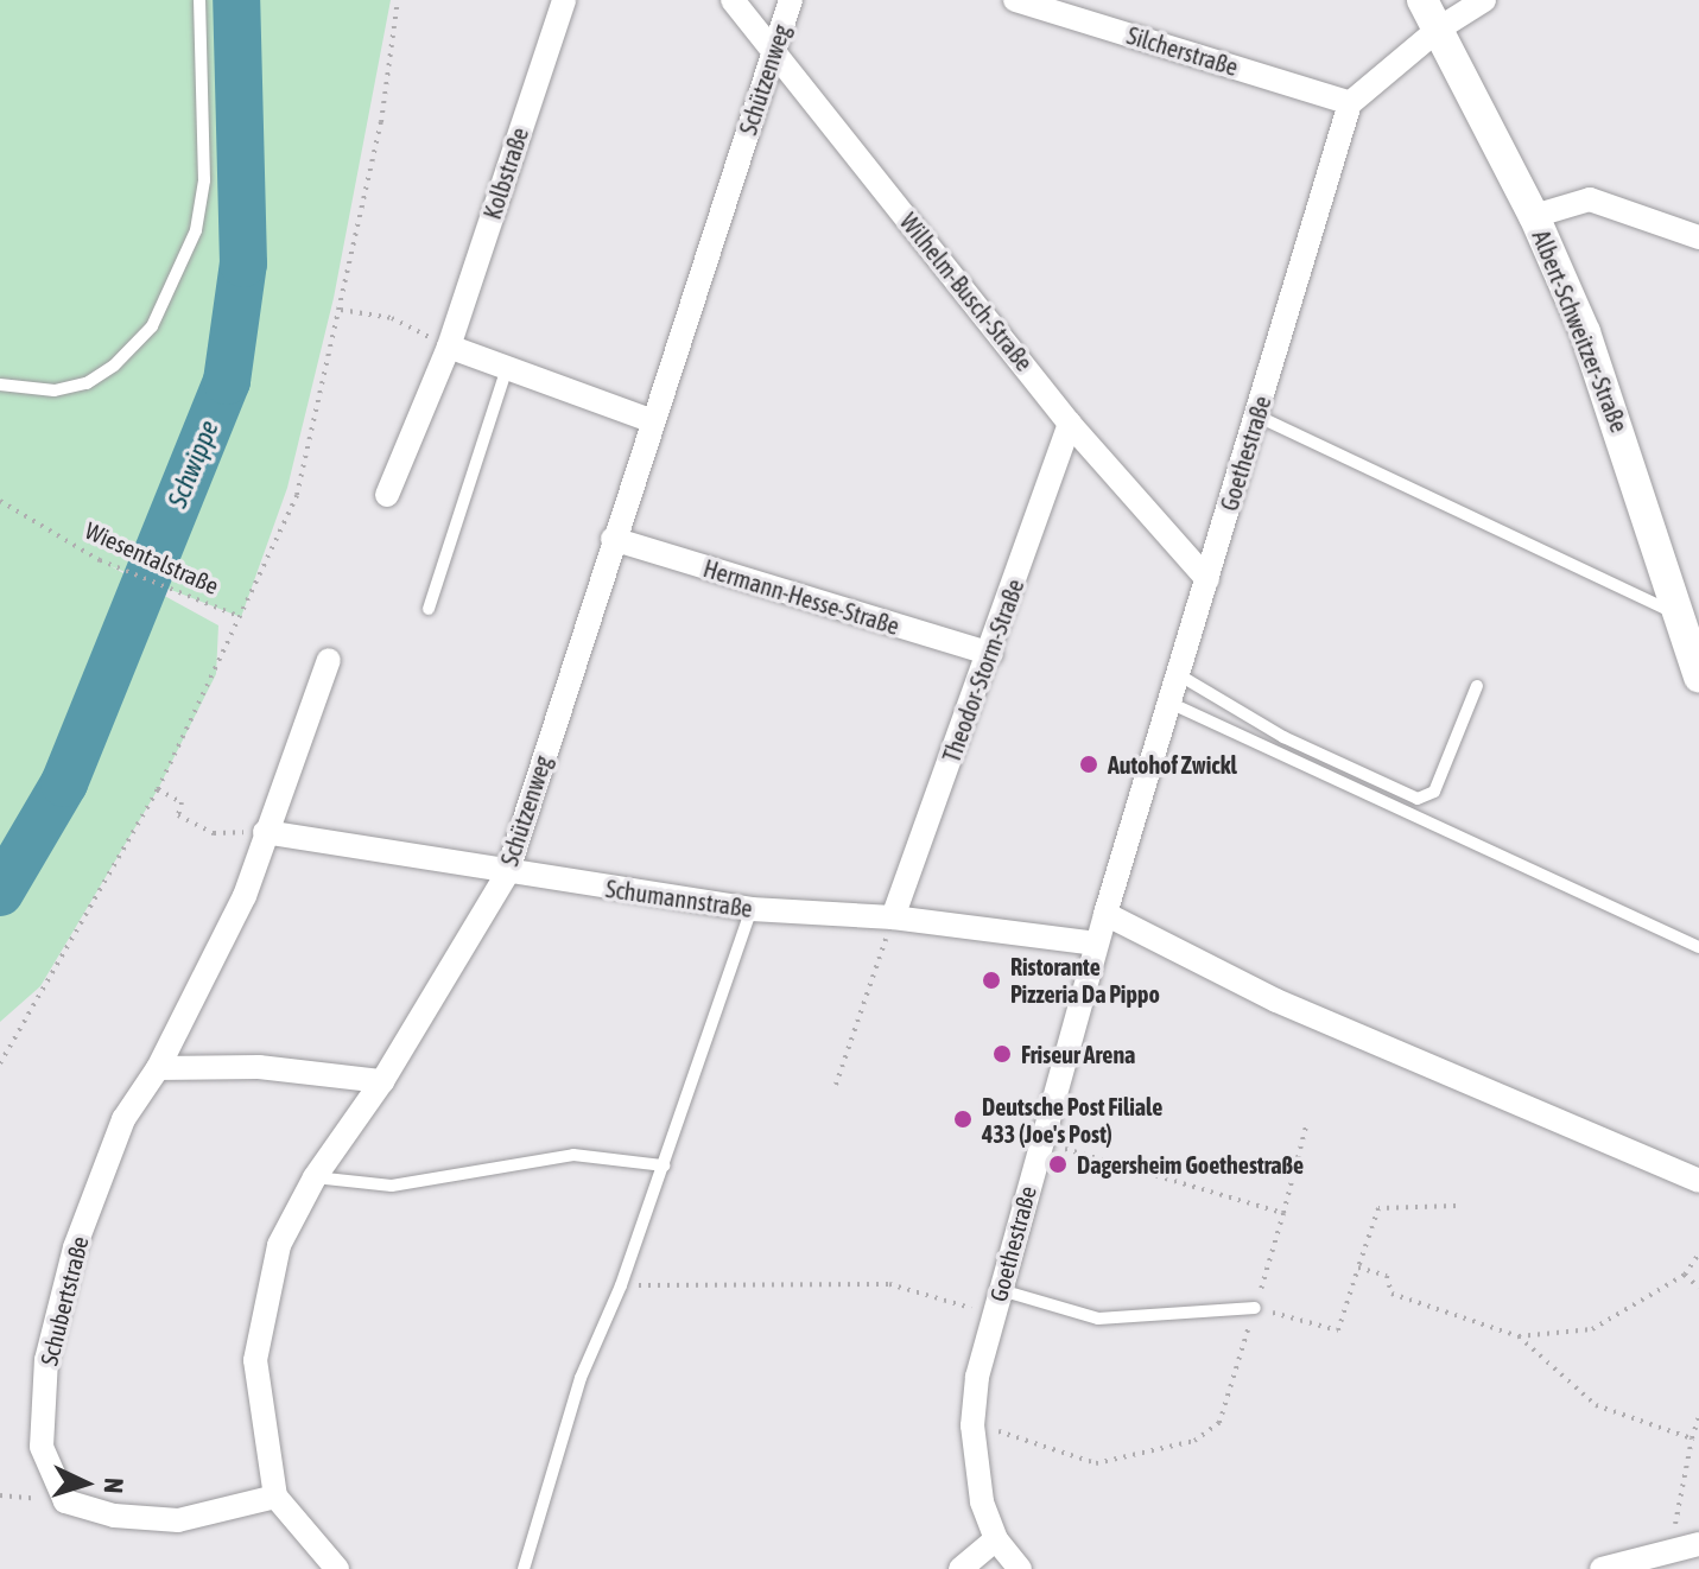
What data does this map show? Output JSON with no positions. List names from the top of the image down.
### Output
{
  "streets": {
    "street": [
      "Silcherstraße",
      "Schützenweg",
      "Kolbstraße",
      "Wilhelm-Busch-Straße",
      "Albert-Schweitzer-Straße",
      "Goethestraße",
      "Hermann-Hesse-Straße",
      "Theodor-Storm-Straße",
      "Schumannstraße",
      "Schubertstraße"
    ],
    "path": ["Wiesentalstraße"]
  },
  "crossings": [
    ["Silcherstraße", "Goethestraße"],
    ["Schützenweg", "Wilhelm-Busch-Straße"],
    ["Schützenweg", "Hermann-Hesse-Straße"],
    ["Schützenweg", "Schumannstraße"],
    ["Wilhelm-Busch-Straße", "Goethestraße"],
    ["Wilhelm-Busch-Straße", "Theodor-Storm-Straße"],
    ["Goethestraße", "Schumannstraße"],
    ["Hermann-Hesse-Straße", "Theodor-Storm-Straße"],
    ["Theodor-Storm-Straße", "Schumannstraße"],
    ["Schumannstraße", "Schubertstraße"]
  ],
  "water": ["Schwippe"],
  "places": [
    "Autohof Zwickl",
    "Ristorante Pizzeria Da Pippo",
    "Friseur Arena",
    "Deutsche Post Filiale 433 (Joe's Post)",
    "Dagersheim Goethestraße"
  ],
  "north": "right"
}
